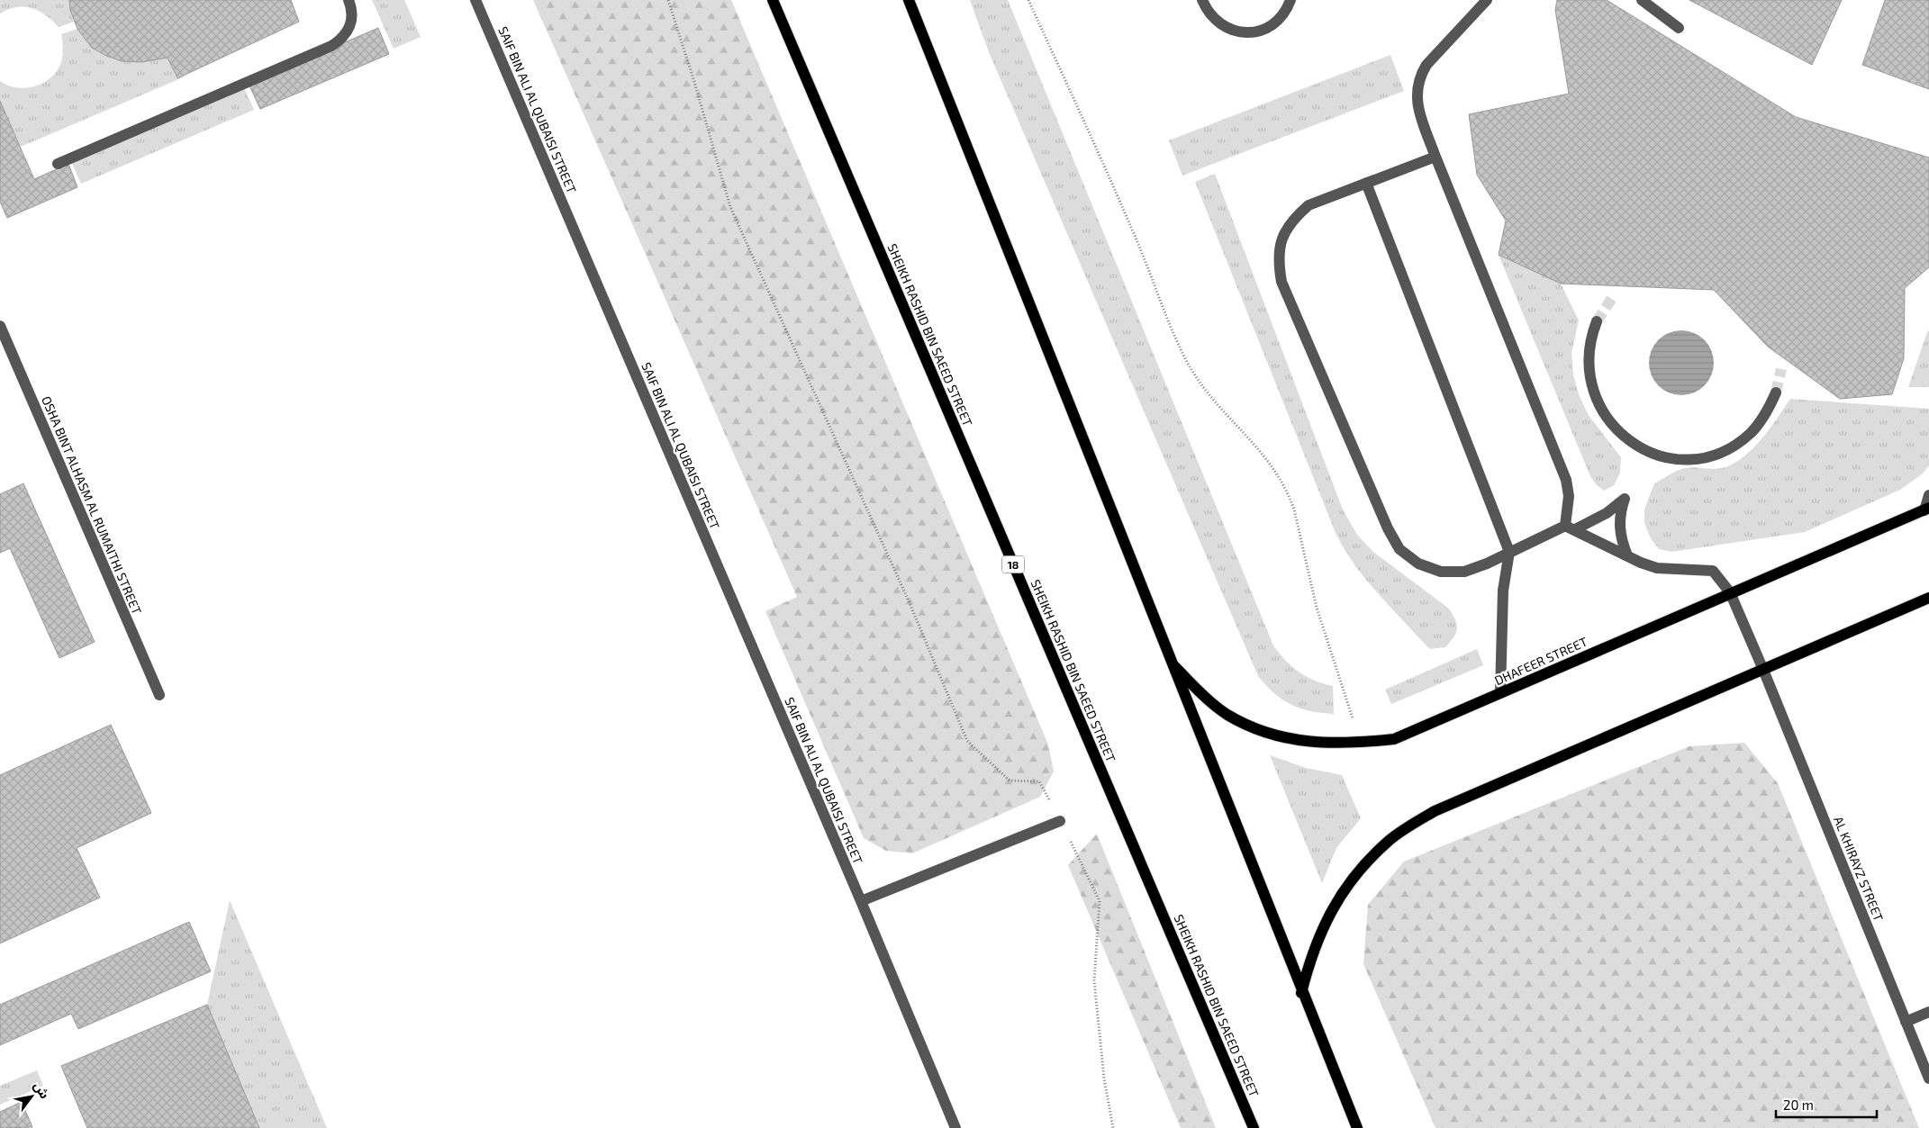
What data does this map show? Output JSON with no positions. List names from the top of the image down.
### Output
{
  "streets": {
    "main road": ["SHEIKH RASHID BIN SAEED STREET", "18", "DHAFEER STREET"],
    "street": ["SAIF BIN ALI AL QUBAISI STREET", "OSHA BINT ALHASM AL RUMAITHI STREET", "AL KHIRAYZ STREET"]
  },
  "crossings": [
    ["DHAFEER STREET", "AL KHIRAYZ STREET"]
  ],
  "scale_bar": "20 m",
  "north": "top right"
}
